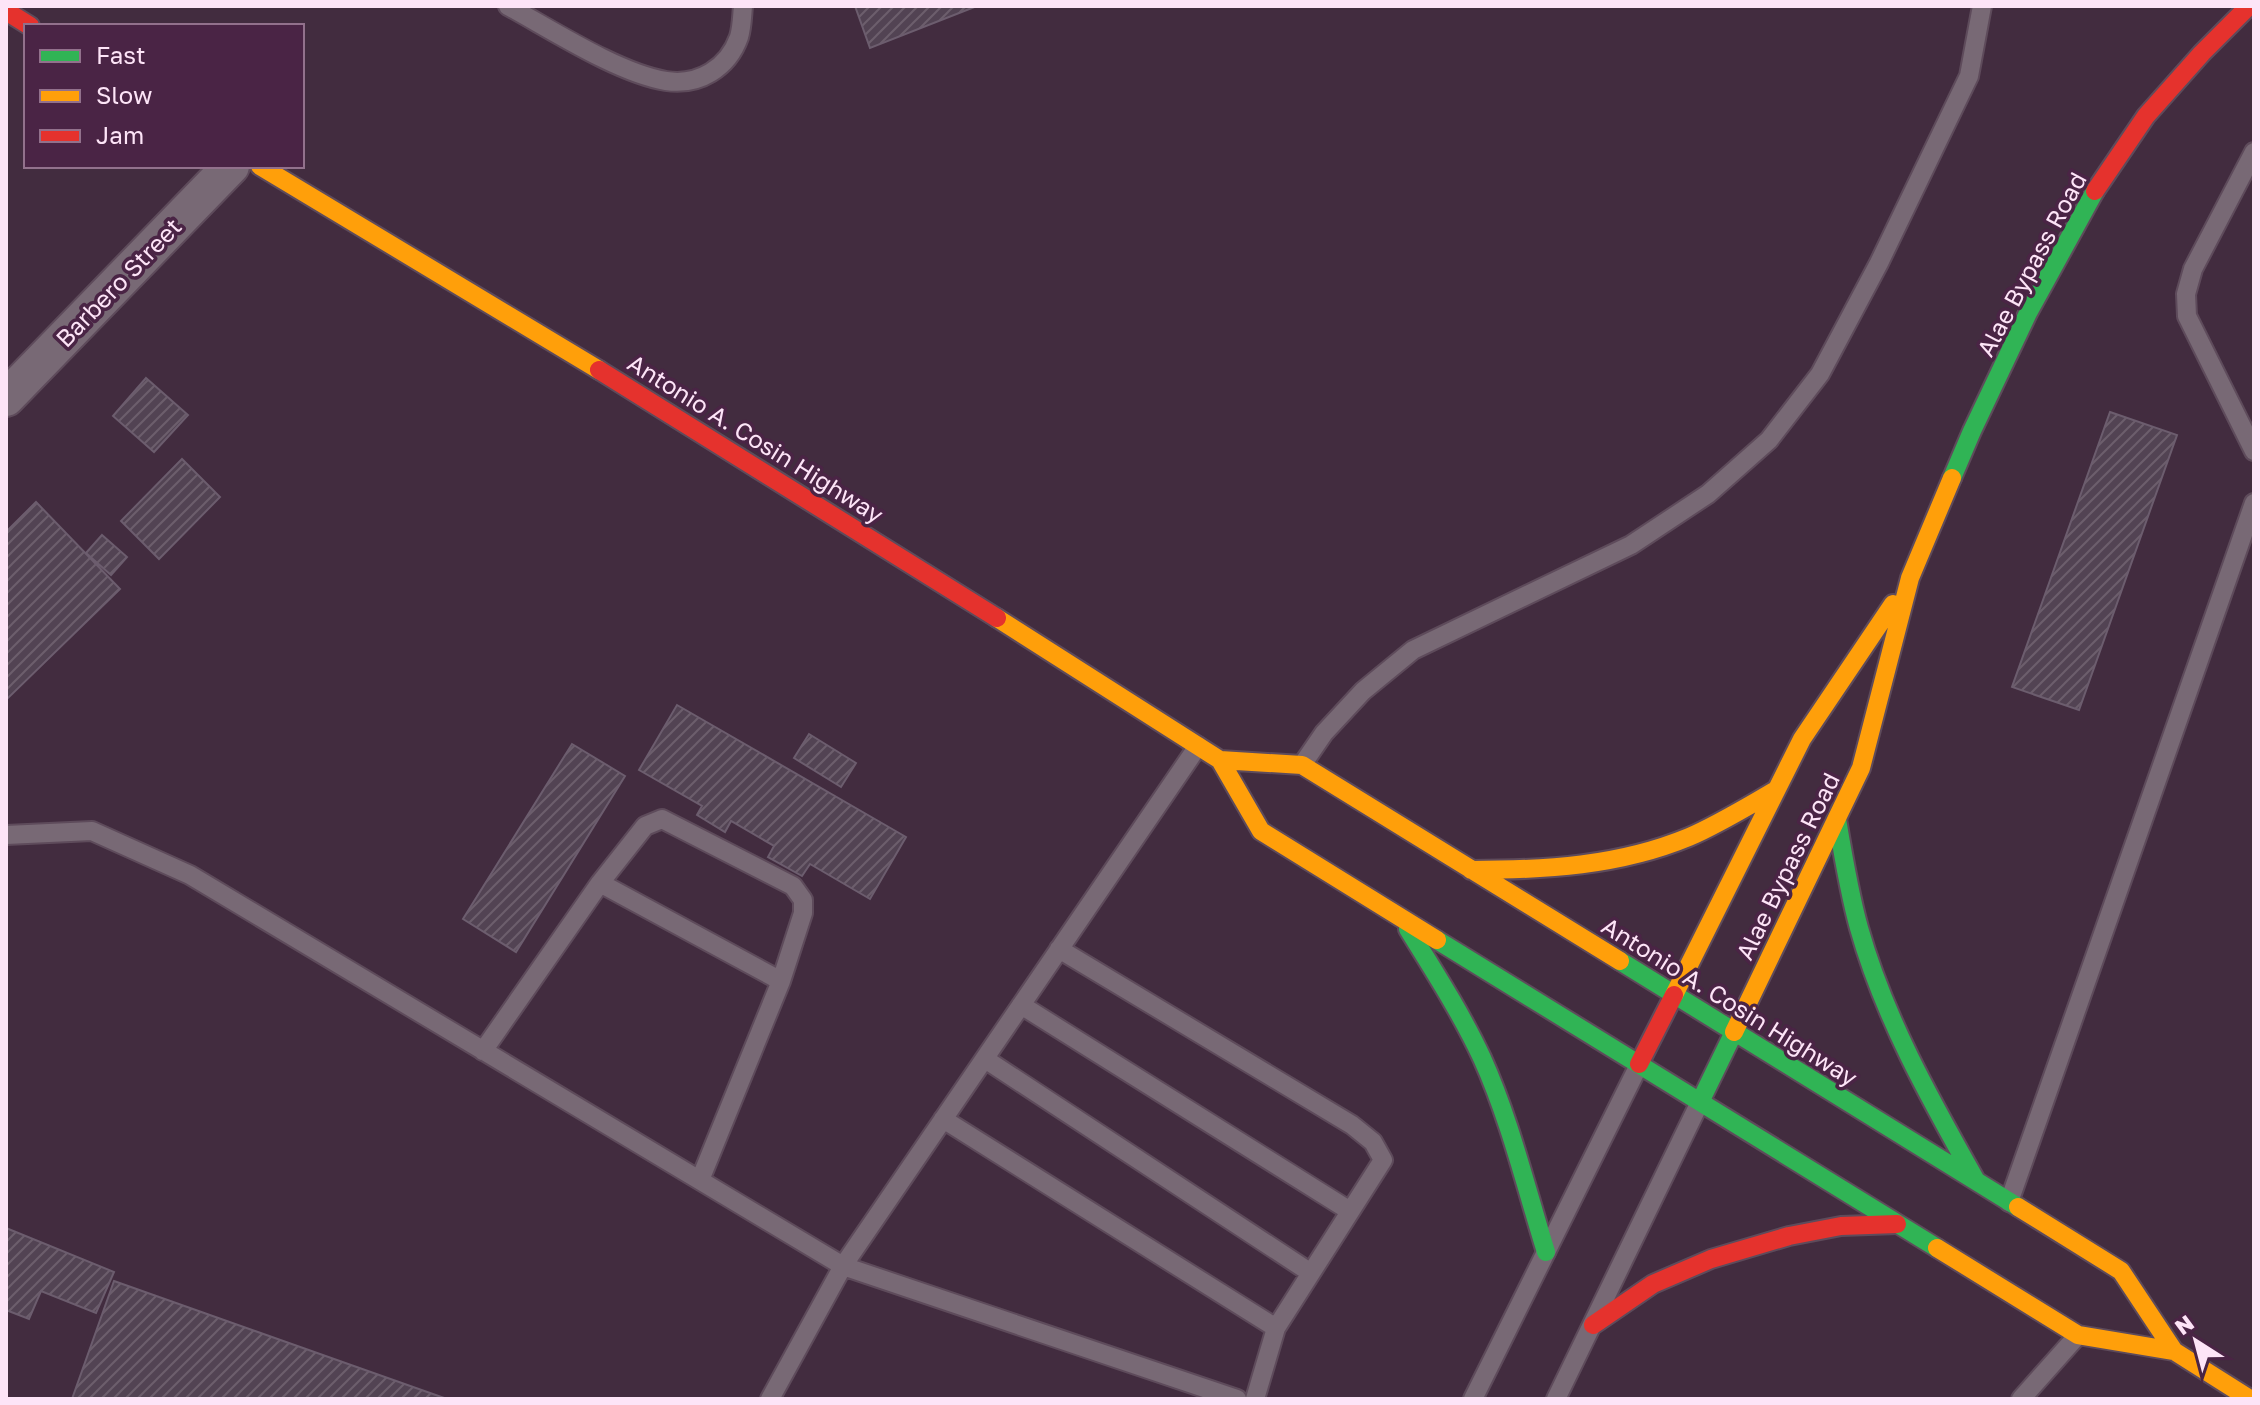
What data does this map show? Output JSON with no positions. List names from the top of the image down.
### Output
{
  "streets": {
    "main road": ["Alae Bypass Road", "Antonio A. Cosin Highway"],
    "street": ["Barbero Street"]
  },
  "crossings": [
    ["Alae Bypass Road", "Antonio A. Cosin Highway"]
  ],
  "legend": ["Fast", "Slow", "Jam"],
  "north": "top left"
}
